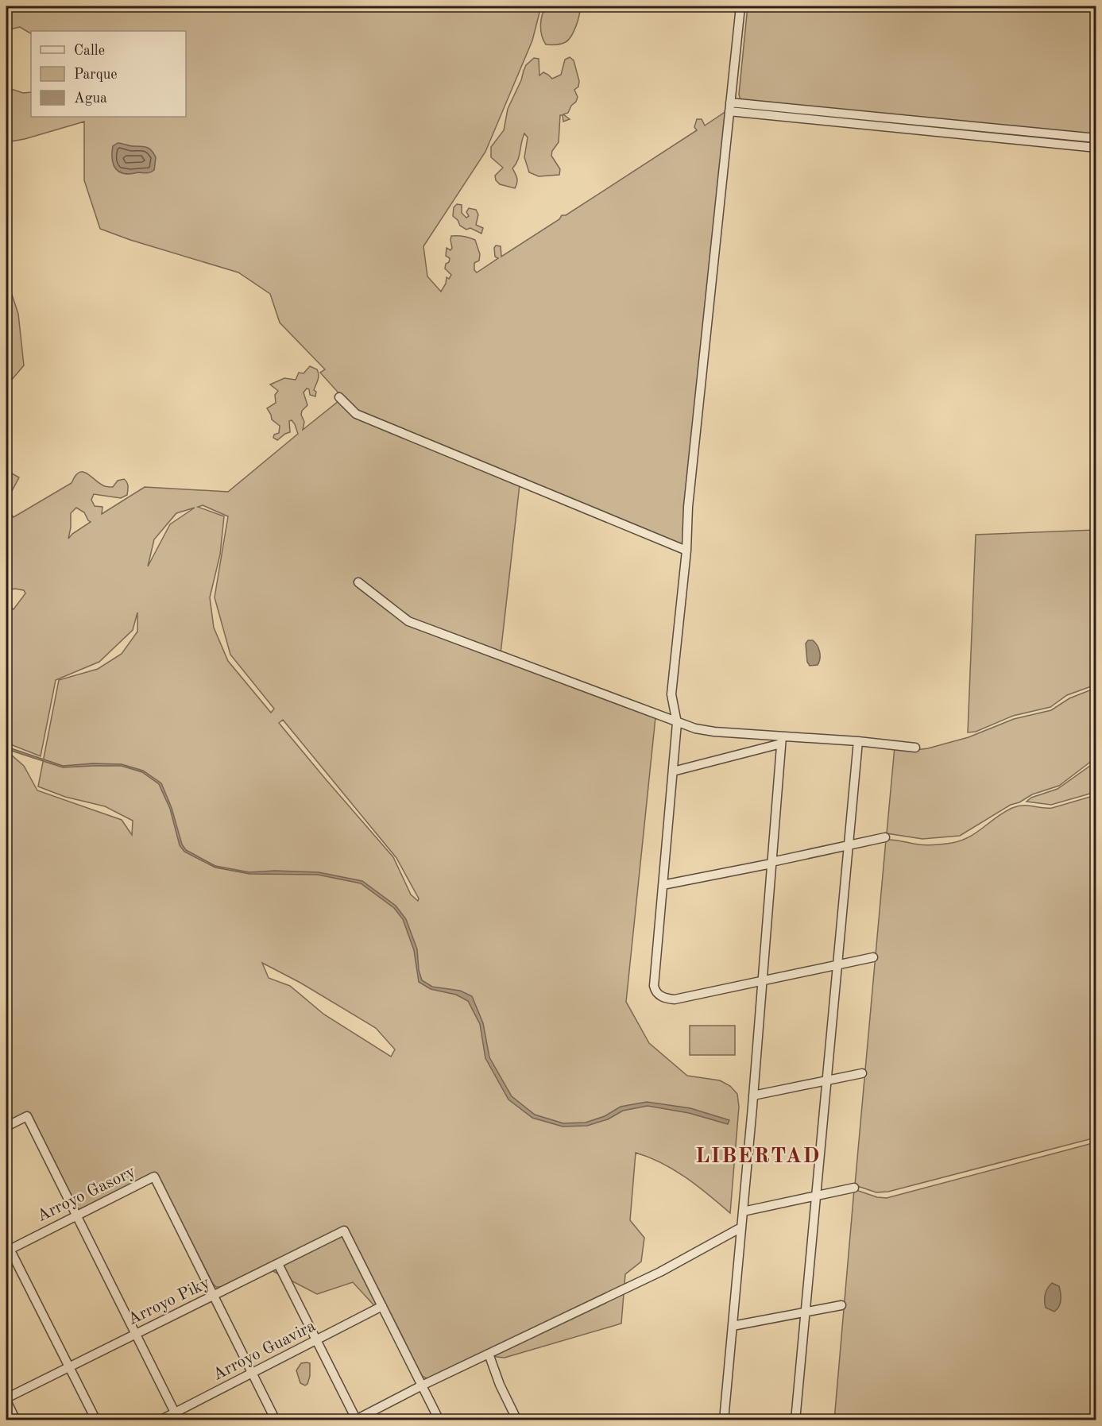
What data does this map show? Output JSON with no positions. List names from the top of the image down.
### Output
{
  "streets": {
    "street": ["Arroyo Gasory", "Arroyo Piky", "Arroyo Guavira"]
  },
  "crossings": [
    ["Arroyo Gasory", "Arroyo Piky"],
    ["Arroyo Piky", "Arroyo Guavira"]
  ],
  "districts": ["LIBERTAD"],
  "legend": ["Calle", "Parque", "Agua"]
}
